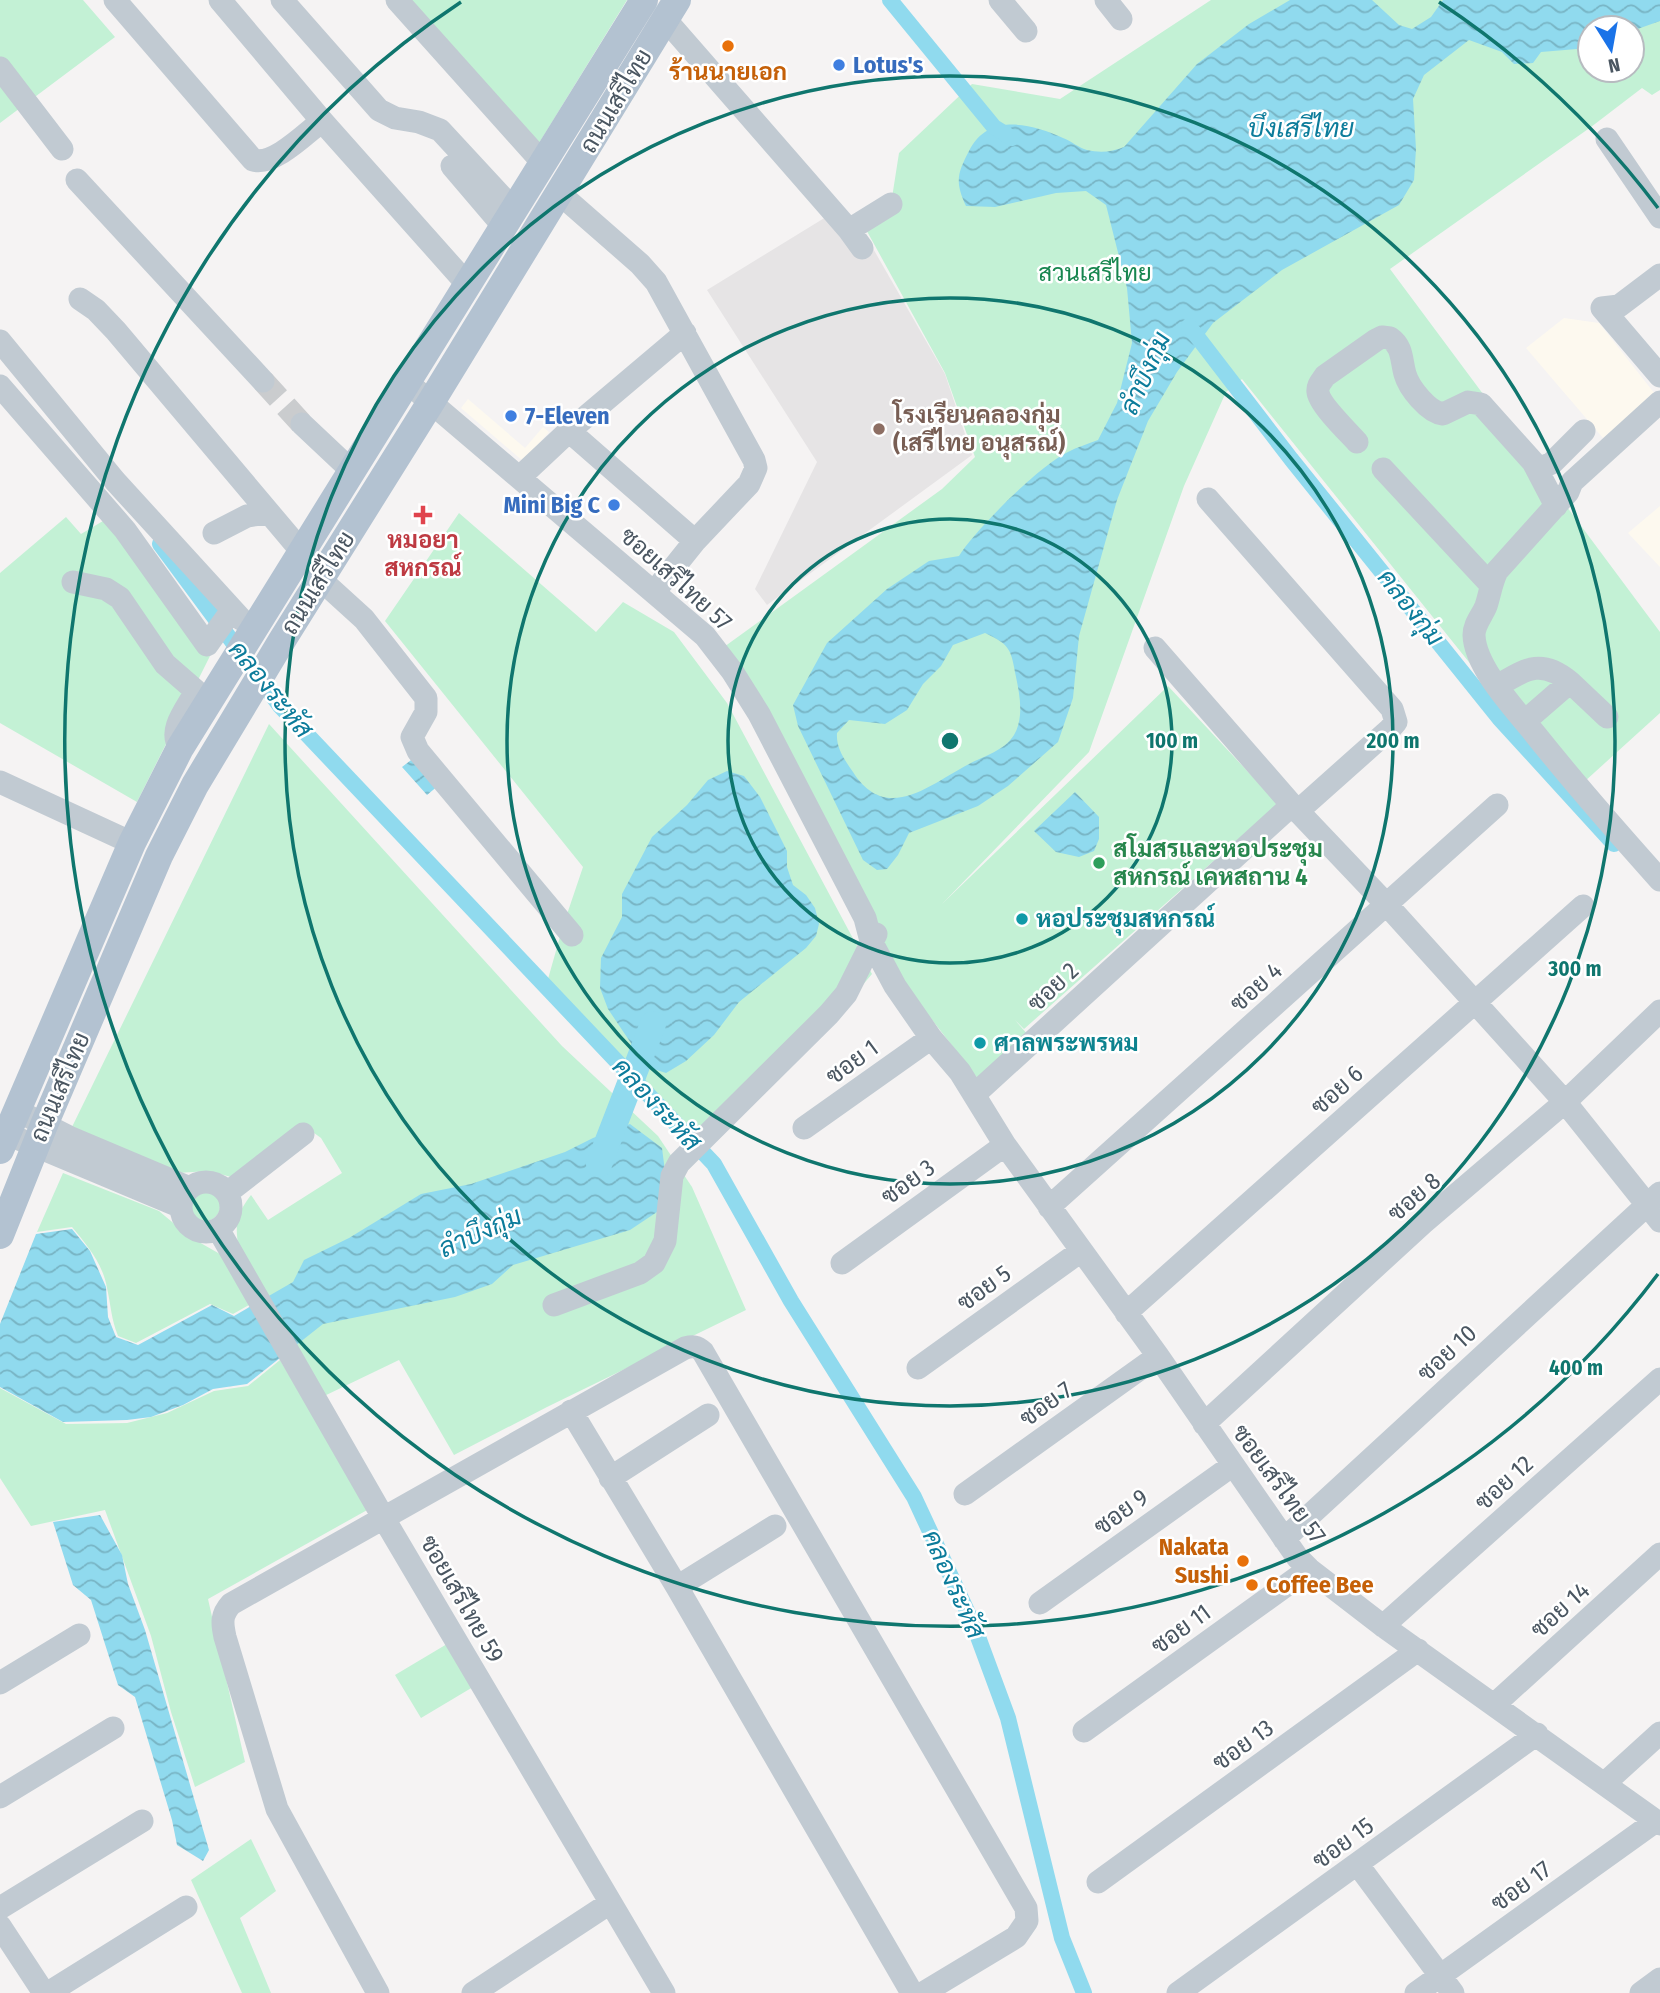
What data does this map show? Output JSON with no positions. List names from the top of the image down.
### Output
{
  "streets": {
    "main road": ["ถนนเสรีไทย"],
    "street": [
      "ซอยเสรีไทย 57",
      "ซอย 2",
      "ซอย 4",
      "ซอย 1",
      "ซอย 6",
      "ซอย 3",
      "ซอย 8",
      "ซอย 5",
      "ซอย 10",
      "ซอย 7",
      "ซอย 12",
      "ซอย 9",
      "ซอยเสรีไทย 59",
      "ซอย 14",
      "ซอย 11",
      "ซอย 13",
      "ซอย 15",
      "ซอย 17"
    ]
  },
  "crossings": [
    ["ถนนเสรีไทย", "ซอยเสรีไทย 57"],
    ["ซอยเสรีไทย 57", "ซอย 2"],
    ["ซอยเสรีไทย 57", "ซอย 4"],
    ["ซอยเสรีไทย 57", "ซอย 1"],
    ["ซอยเสรีไทย 57", "ซอย 6"],
    ["ซอยเสรีไทย 57", "ซอย 3"],
    ["ซอยเสรีไทย 57", "ซอย 8"],
    ["ซอยเสรีไทย 57", "ซอย 5"],
    ["ซอยเสรีไทย 57", "ซอย 10"],
    ["ซอยเสรีไทย 57", "ซอย 7"],
    ["ซอยเสรีไทย 57", "ซอย 12"],
    ["ซอยเสรีไทย 57", "ซอย 9"],
    ["ซอยเสรีไทย 57", "ซอย 14"],
    ["ซอยเสรีไทย 57", "ซอย 11"],
    ["ซอยเสรีไทย 57", "ซอย 13"],
    ["ซอยเสรีไทย 57", "ซอย 15"],
    ["ซอยเสรีไทย 57", "ซอย 17"]
  ],
  "water": [
    "บึงเสรีไทย",
    "ลำบึงกุ่ม",
    "คลองกุ่ม",
    "คลองระหัส"
  ],
  "parks": ["สวนเสรีไทย"],
  "places": {
    "other": [
      "ร้านนายเอก",
      "Lotus's",
      "7-Eleven",
      "โรงเรียนคลองกุ่ม (เสรีไทย อนุสรณ์)",
      "Mini Big C",
      "สโมสรและหอประชุม สหกรณ์ เคหสถาน 4",
      "หอประชุมสหกรณ์",
      "ศาลพระพรหม",
      "Nakata Sushi",
      "Coffee Bee"
    ],
    "health": ["หมอยา สหกรณ์"]
  },
  "north": "bottom",
  "rings": [
    "100 m",
    "200 m",
    "300 m",
    "400 m"
  ]
}
